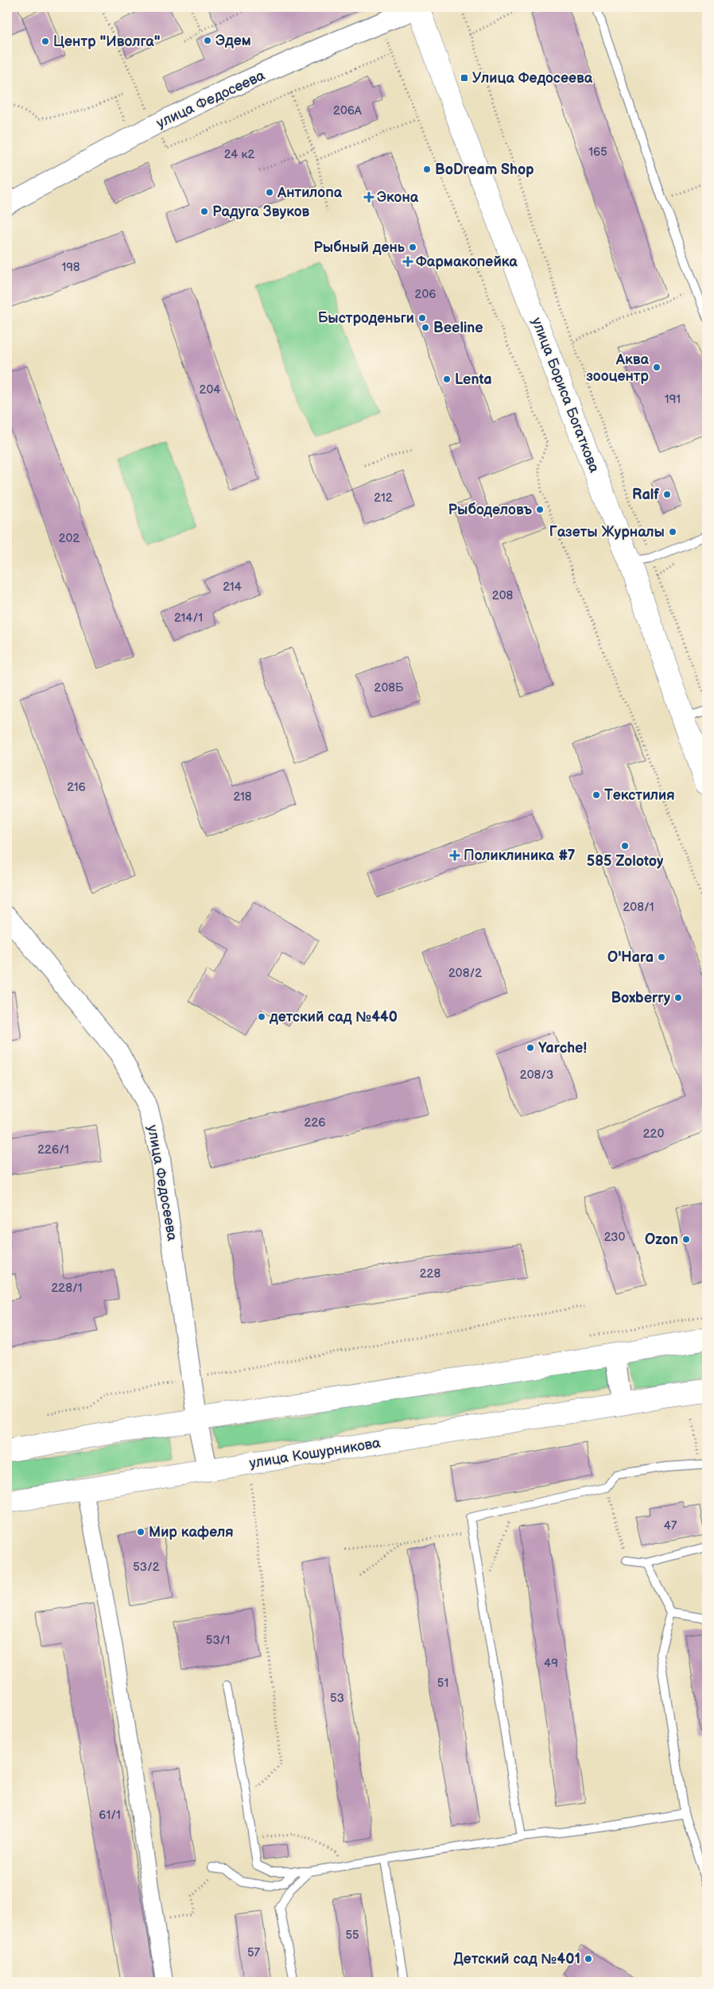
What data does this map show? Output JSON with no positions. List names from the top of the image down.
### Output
{
  "streets": {
    "main road": ["улица Бориса Богаткова", "улица Кошурникова"],
    "street": ["улица Федосеева"]
  },
  "crossings": [
    ["улица Федосеева", "улица Бориса Богаткова"],
    ["улица Федосеева", "улица Кошурникова"]
  ],
  "places": {
    "other": [
      "Эдем",
      "Центр \"Иволга\"",
      "BoDream Shop",
      "Антилопа",
      "Радуга Звуков",
      "Рыбный день",
      "Быстроденьги",
      "Beeline",
      "Аква зооцентр",
      "Lenta",
      "Ralf",
      "Рыбоделовъ",
      "Газеты Журналы",
      "Текстилия",
      "585 Zolotoy",
      "O'Hara",
      "Boxberry",
      "детский сад №440",
      "Yarche!",
      "Ozon",
      "Мир кафеля",
      "Детский сад №401"
    ],
    "transit": ["Улица Федосеева"],
    "health": ["Экона", "Фармакопейка", "Поликлиника #7"]
  },
  "house_numbers": [
    "206А",
    "165",
    "24 к2",
    "198",
    "206",
    "204",
    "191",
    "212",
    "202",
    "214",
    "208",
    "214/1",
    "208Б",
    "216",
    "218",
    "208/1",
    "208/2",
    "208/3",
    "226",
    "220",
    "226/1",
    "230",
    "228",
    "228/1",
    "47",
    "53/2",
    "53/1",
    "49",
    "51",
    "53",
    "61/1",
    "55",
    "57"
  ]
}
